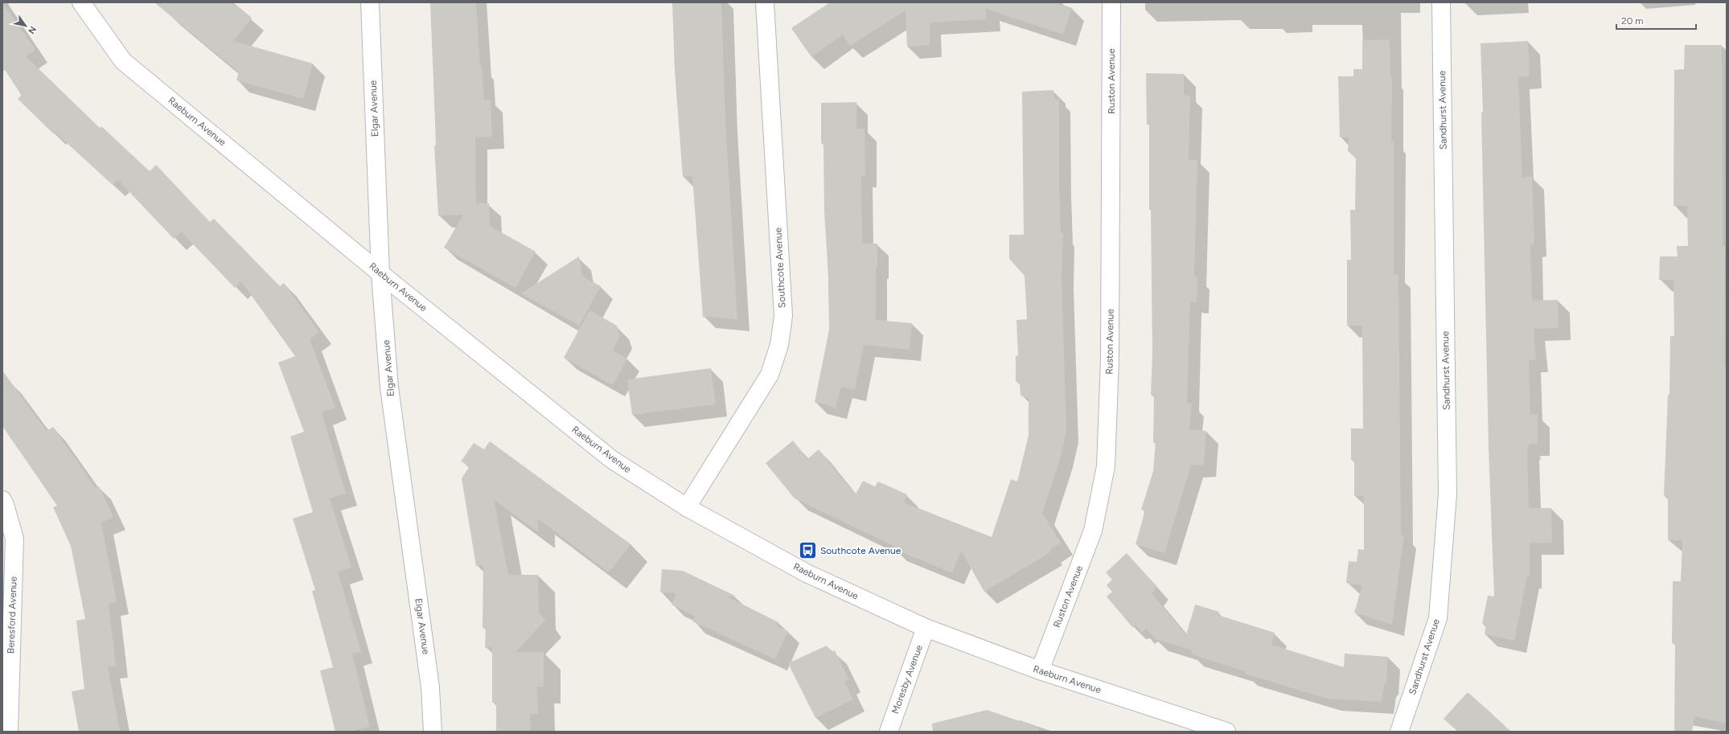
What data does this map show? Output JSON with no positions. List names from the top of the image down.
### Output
{
  "streets": {
    "street": [
      "Ruston Avenue",
      "Elgar Avenue",
      "Sandhurst Avenue",
      "Raeburn Avenue",
      "Southcote Avenue",
      "Beresford Avenue",
      "Moresby Avenue"
    ]
  },
  "crossings": [
    ["Ruston Avenue", "Raeburn Avenue"],
    ["Elgar Avenue", "Raeburn Avenue"],
    ["Raeburn Avenue", "Southcote Avenue"],
    ["Raeburn Avenue", "Moresby Avenue"]
  ],
  "places": {
    "bus stop": ["Southcote Avenue"]
  },
  "scale_bar": "20 m",
  "north": "bottom right"
}
